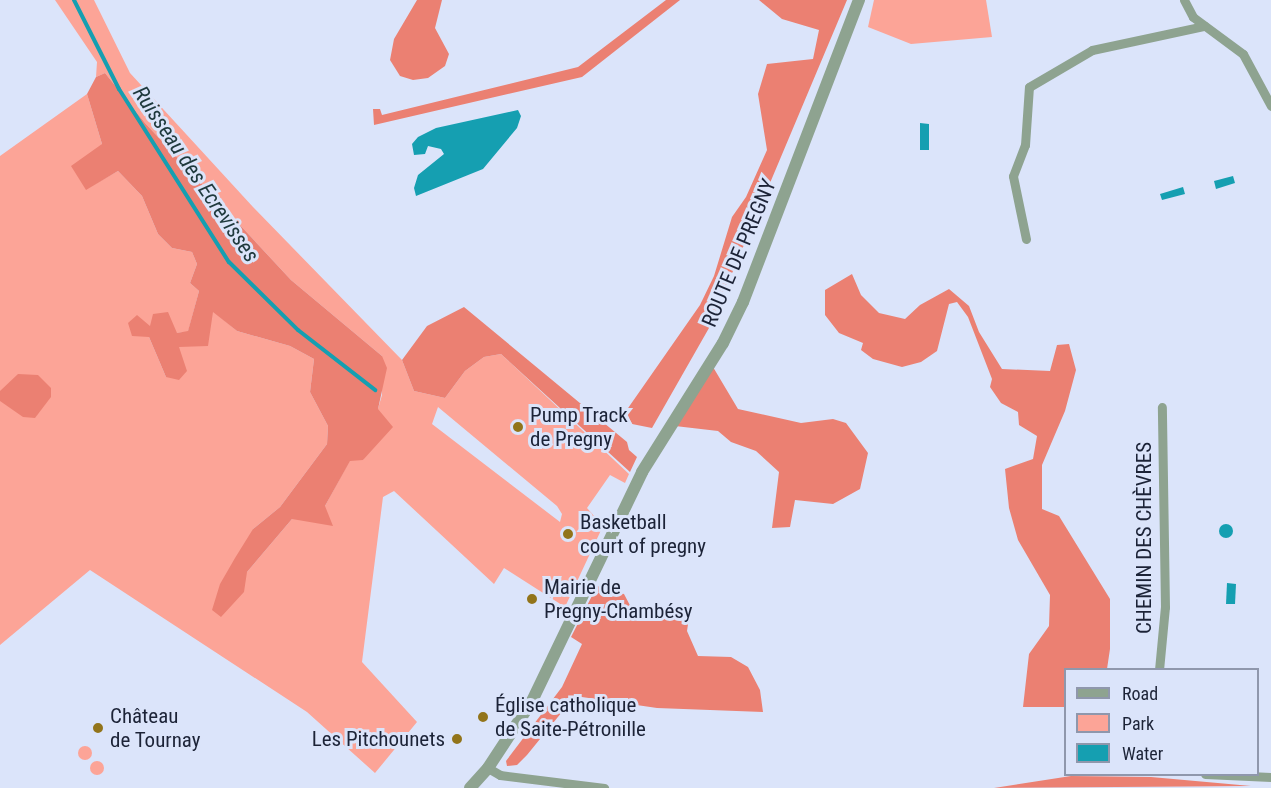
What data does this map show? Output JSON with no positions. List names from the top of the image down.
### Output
{
  "streets": {
    "street": ["ROUTE DE PREGNY", "CHEMIN DES CHÈVRES"]
  },
  "water": ["Ruisseau des Ecrevisses"],
  "places": [
    "Pump Track de Pregny",
    "Basketball court of pregny",
    "Mairie de Pregny-Chambésy",
    "Église catholique de Saite-Pétronille",
    "Château de Tournay",
    "Les Pitchounets"
  ],
  "legend": ["Road", "Park", "Water"]
}
